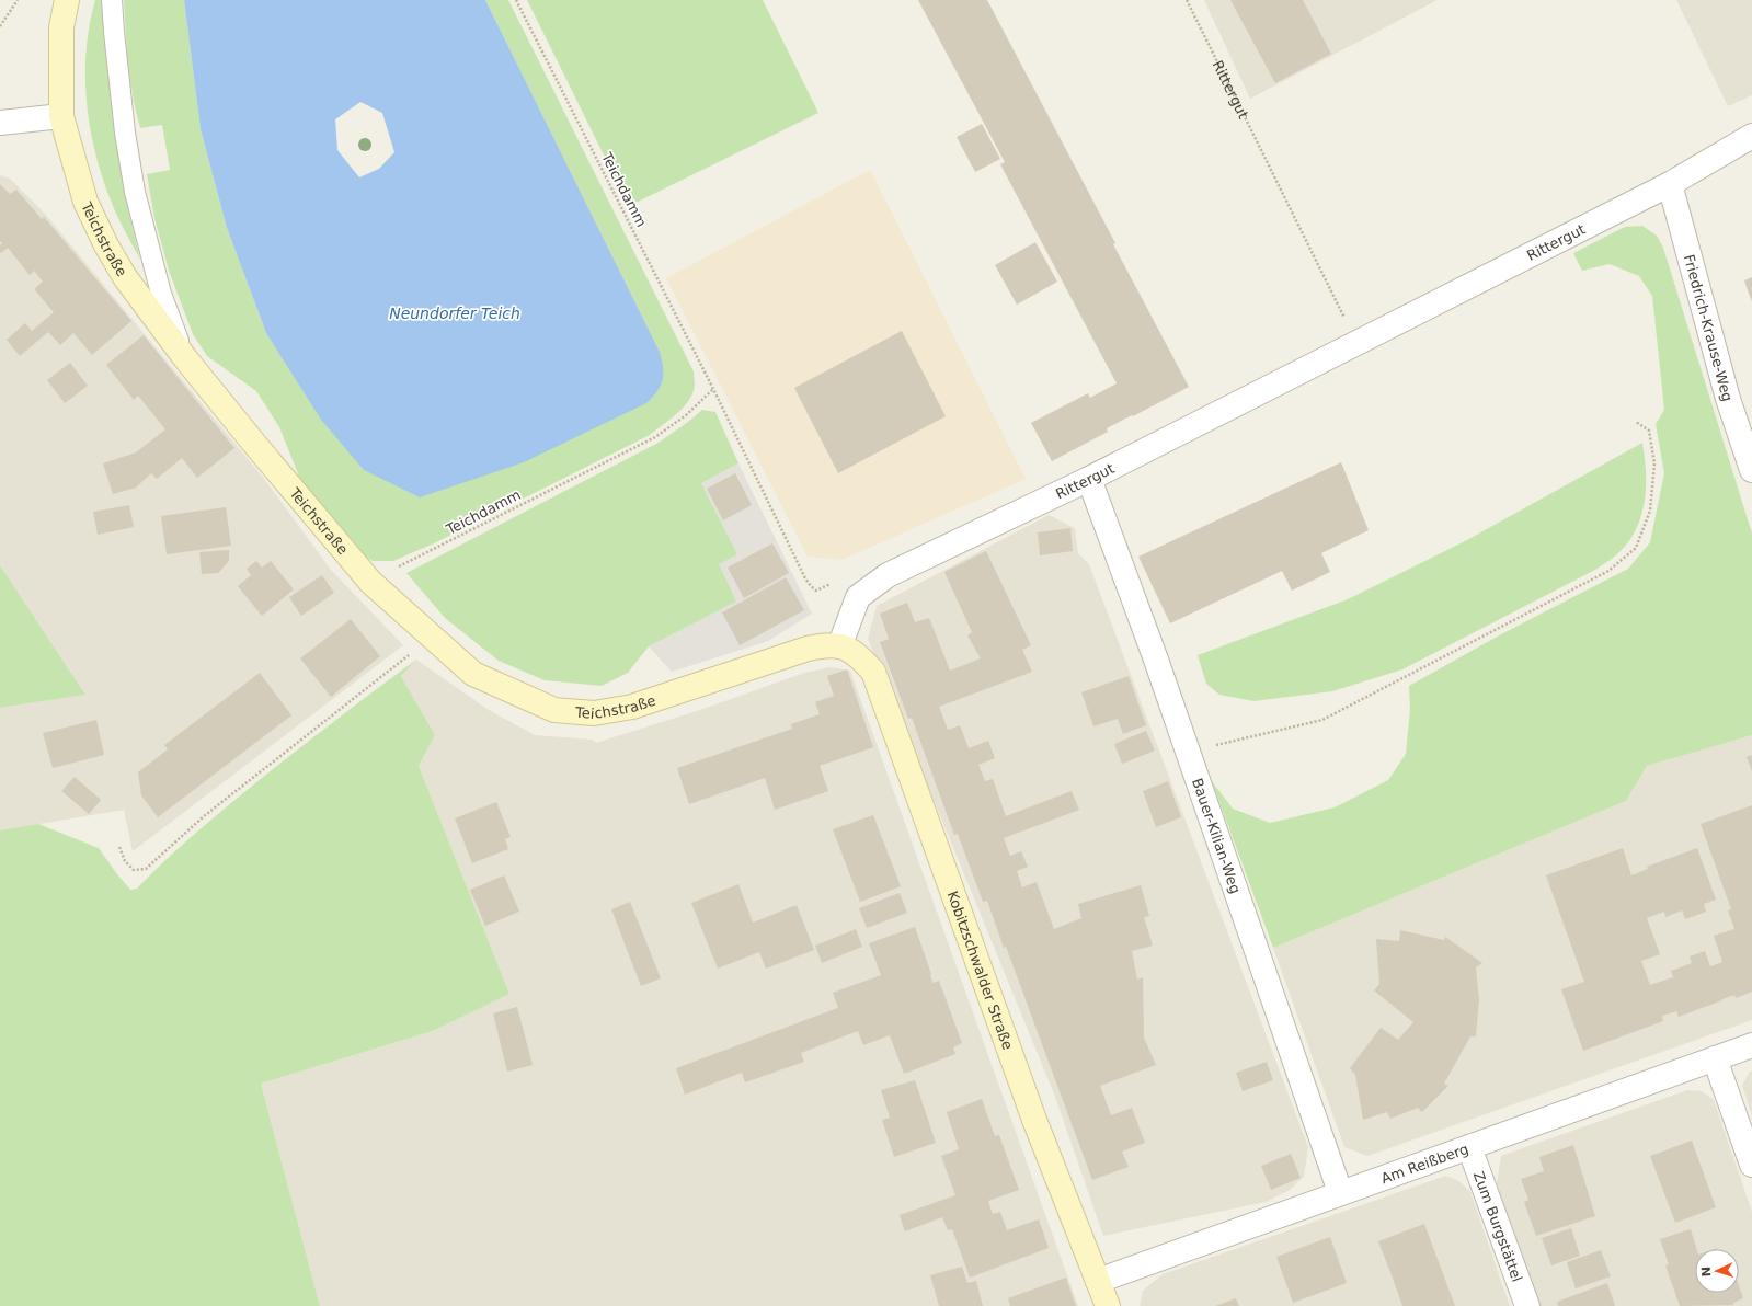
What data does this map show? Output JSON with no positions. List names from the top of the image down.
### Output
{
  "streets": {
    "street": [
      "Rittergut",
      "Teichstraße",
      "Friedrich-Krause-Weg",
      "Bauer-Kilian-Weg",
      "Kobitzschwalder Straße",
      "Am Reißberg",
      "Zum Burgstättel"
    ],
    "path": ["Teichdamm"]
  },
  "crossings": [
    ["Rittergut", "Teichstraße"],
    ["Rittergut", "Friedrich-Krause-Weg"],
    ["Rittergut", "Bauer-Kilian-Weg"],
    ["Rittergut", "Kobitzschwalder Straße"],
    ["Teichdamm", "Teichstraße"],
    ["Teichstraße", "Kobitzschwalder Straße"],
    ["Bauer-Kilian-Weg", "Am Reißberg"],
    ["Kobitzschwalder Straße", "Am Reißberg"],
    ["Am Reißberg", "Zum Burgstättel"]
  ],
  "water": ["Neundorfer Teich"],
  "north": "left"
}
